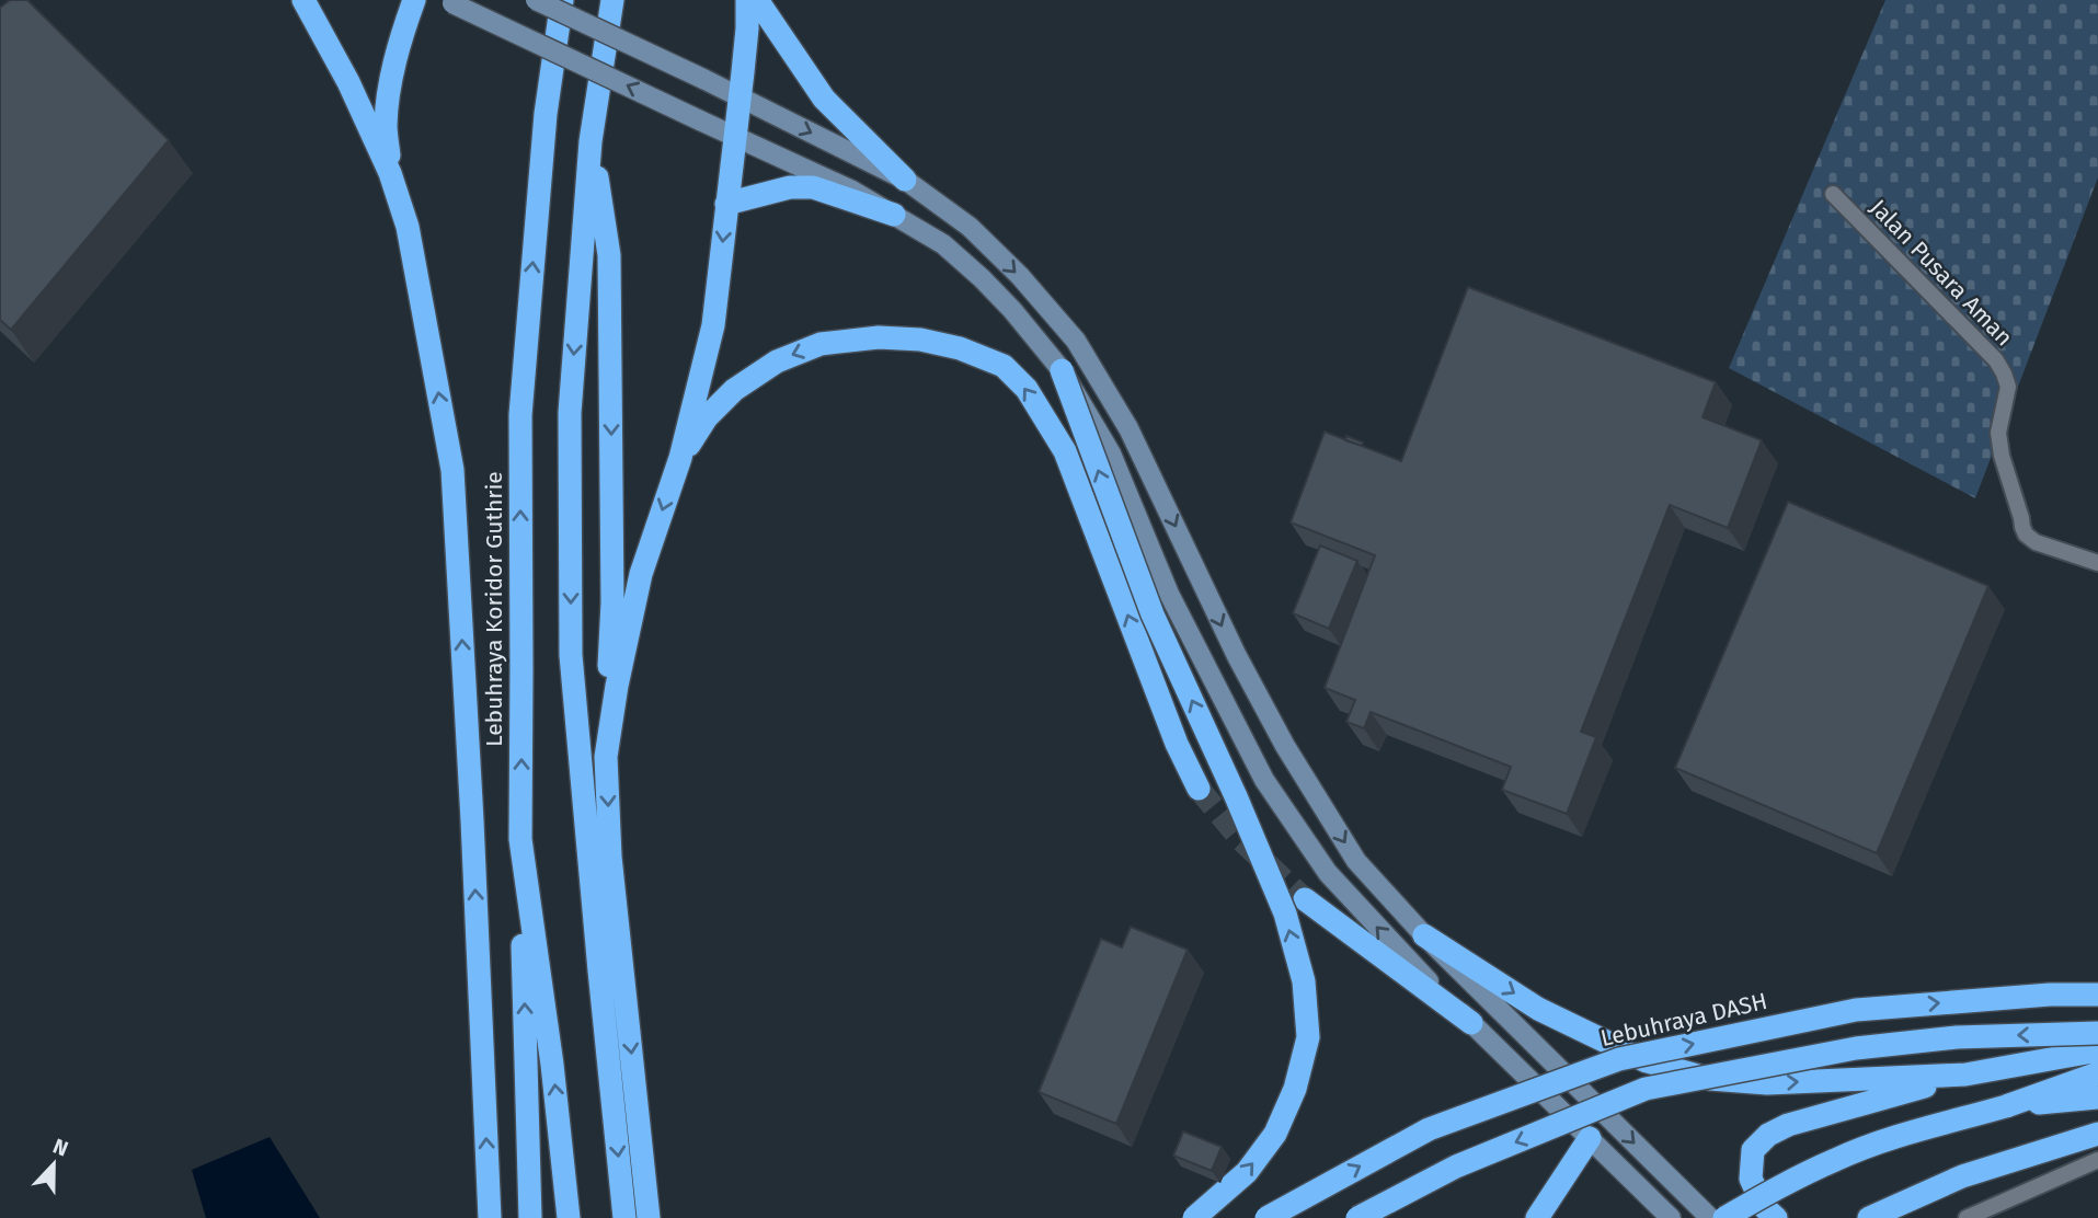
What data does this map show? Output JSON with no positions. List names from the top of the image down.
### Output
{
  "streets": {
    "highway": ["Lebuhraya Koridor Guthrie", "Lebuhraya DASH"],
    "street": ["Jalan Pusara Aman"]
  },
  "north": "top"
}
